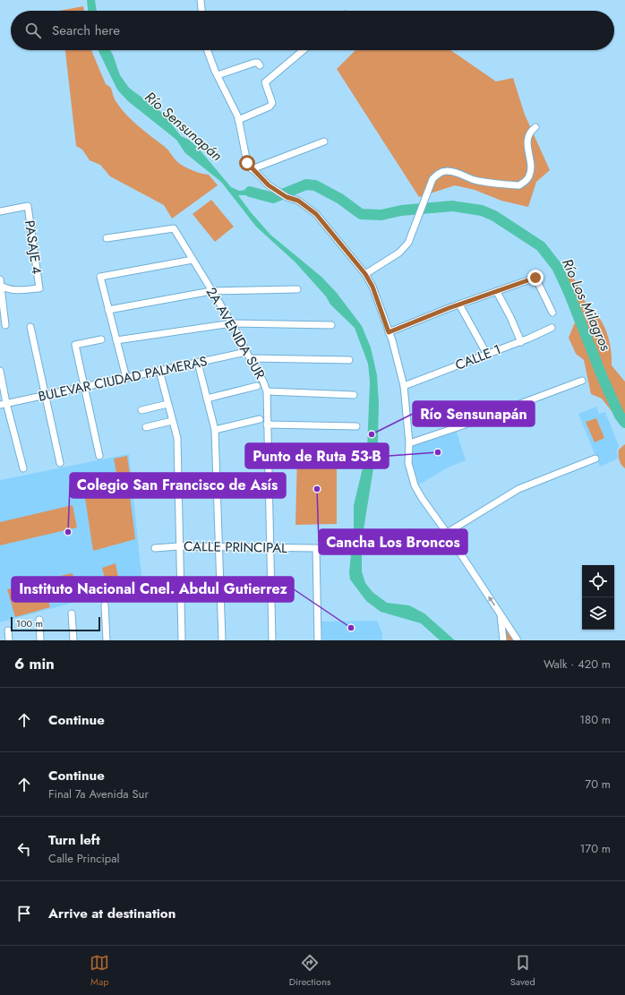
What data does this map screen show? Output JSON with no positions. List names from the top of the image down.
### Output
{
  "streets": {
    "street": [
      "PASAJE 4",
      "2A AVENIDA SUR",
      "CALLE 1",
      "BULEVAR CIUDAD PALMERAS",
      "CALLE PRINCIPAL"
    ]
  },
  "crossings": [
    ["2A AVENIDA SUR", "BULEVAR CIUDAD PALMERAS"],
    ["2A AVENIDA SUR", "CALLE PRINCIPAL"]
  ],
  "water": ["Río Sensunapán", "Río Los Milagros"],
  "places": [
    "Río Sensunapán",
    "Punto de Ruta 53-B",
    "Cancha Los Broncos",
    "Colegio San Francisco de Asís",
    "Instituto Nacional Cnel. Abdul Gutierrez"
  ],
  "scale_bar": "100 m",
  "page": {
    "search": "Search here",
    "scale": "100 m",
    "heading": ["6 min", "Walk · 420 m"],
    "list": [
      ["Continue", "180 m"],
      ["Continue", "Final 7a Avenida Sur", "70 m"],
      ["Turn left", "Calle Principal", "170 m"],
      "Arrive at destination"
    ],
    "nav": ["Map", "Directions", "Saved"]
  }
}
